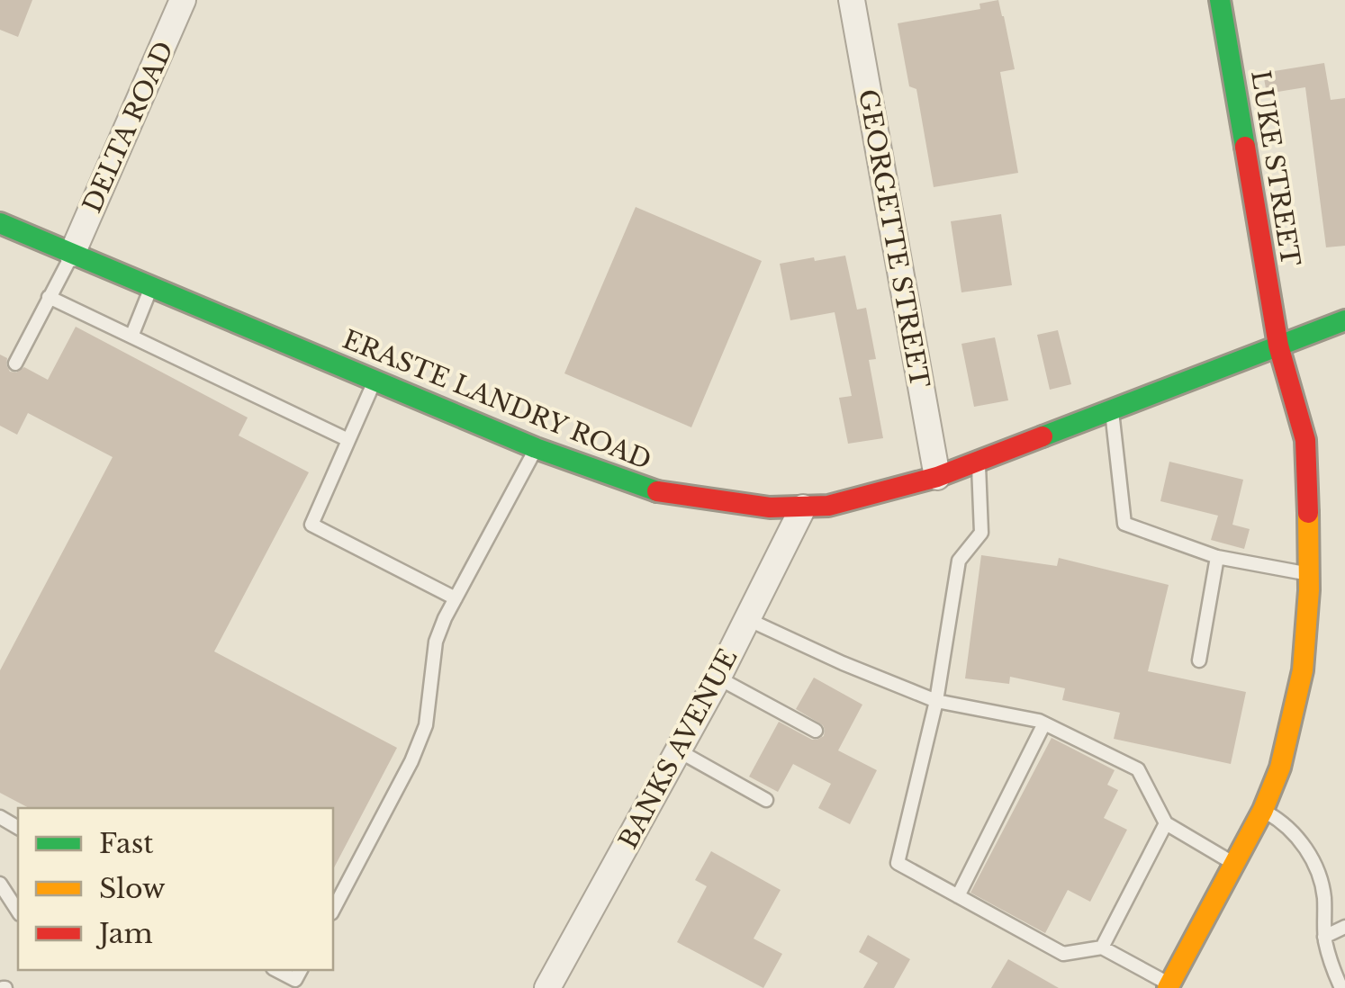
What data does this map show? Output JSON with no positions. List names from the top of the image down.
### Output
{
  "streets": {
    "street": [
      "DELTA ROAD",
      "LUKE STREET",
      "GEORGETTE STREET",
      "ERASTE LANDRY ROAD",
      "BANKS AVENUE"
    ]
  },
  "crossings": [
    ["DELTA ROAD", "ERASTE LANDRY ROAD"],
    ["LUKE STREET", "ERASTE LANDRY ROAD"],
    ["GEORGETTE STREET", "ERASTE LANDRY ROAD"],
    ["ERASTE LANDRY ROAD", "BANKS AVENUE"]
  ],
  "legend": ["Fast", "Slow", "Jam"]
}
